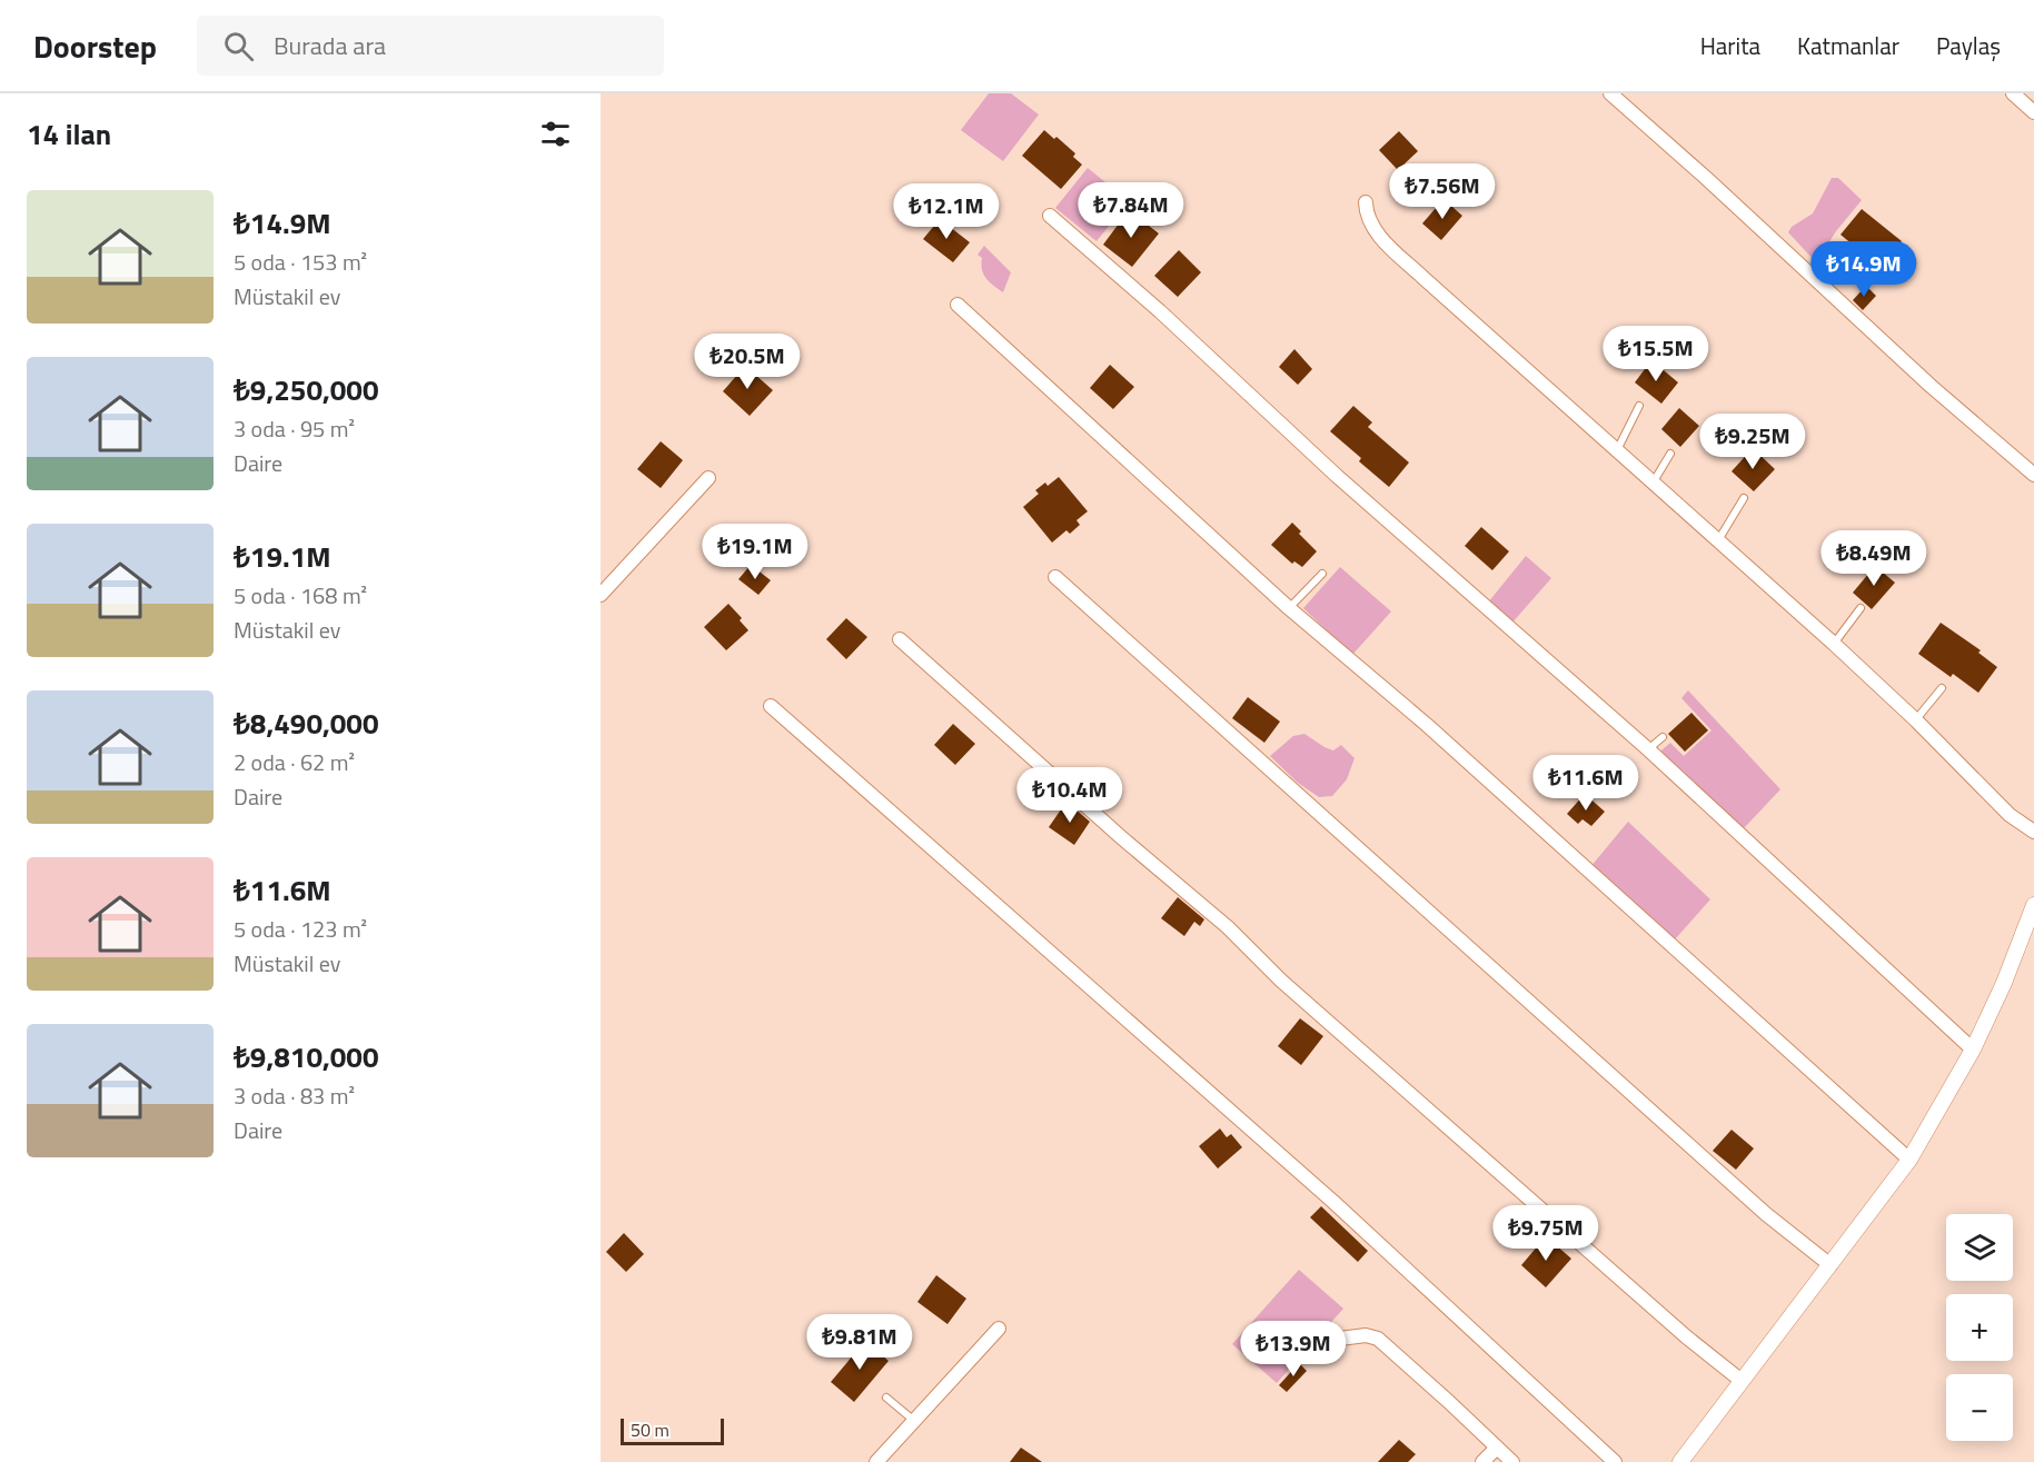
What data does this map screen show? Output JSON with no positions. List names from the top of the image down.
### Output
{
  "scale_bar": "50 m",
  "page": {
    "header": "Doorstep",
    "search": "Burada ara",
    "nav": ["Harita", "Katmanlar", "Paylaş"],
    "heading": "14 ilan",
    "price": [
      "₺7.56M",
      "₺7.84M",
      "₺12.1M",
      "₺14.9M",
      "₺15.5M",
      "₺20.5M",
      "₺9.25M",
      "₺19.1M",
      "₺8.49M",
      "₺11.6M",
      "₺10.4M",
      "₺9.75M",
      "₺9.81M",
      "₺13.9M"
    ],
    "list": [
      {
        "name": "₺14.9M",
        "note": "5 oda · 153 m² · Müstakil ev"
      },
      {
        "name": "₺9,250,000",
        "note": "3 oda · 95 m² · Daire"
      },
      {
        "name": "₺19.1M",
        "note": "5 oda · 168 m² · Müstakil ev"
      },
      {
        "name": "₺8,490,000",
        "note": "2 oda · 62 m² · Daire"
      },
      {
        "name": "₺11.6M",
        "note": "5 oda · 123 m² · Müstakil ev"
      },
      {
        "name": "₺9,810,000",
        "note": "3 oda · 83 m² · Daire"
      }
    ],
    "map_buttons": ["+", "−"],
    "scale": "50 m"
  }
}
